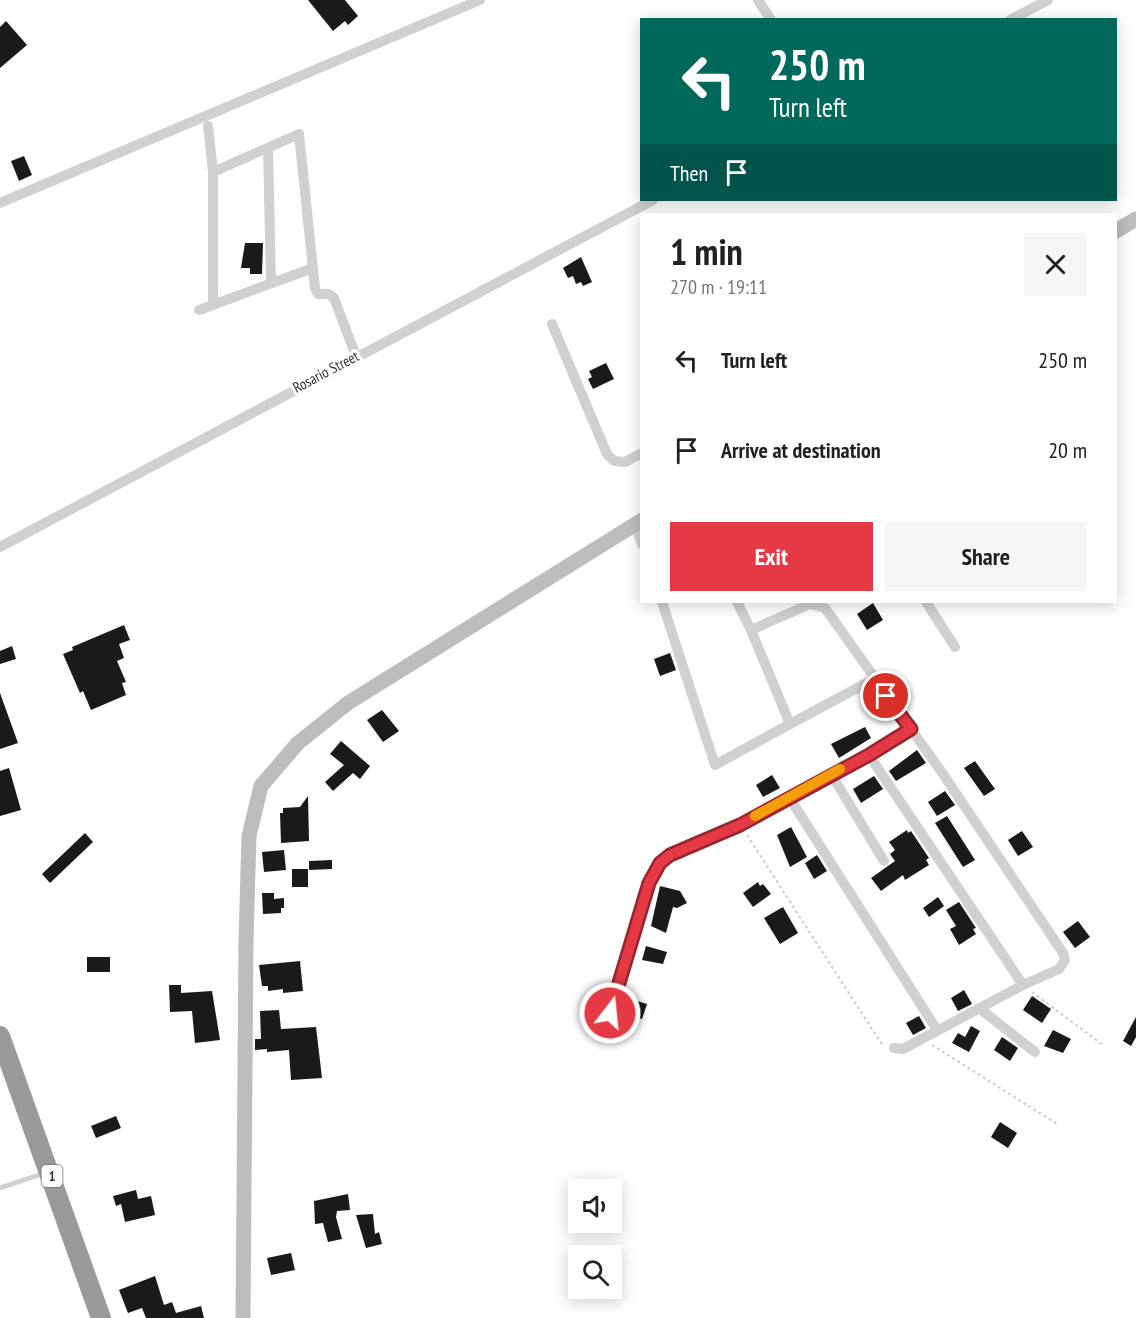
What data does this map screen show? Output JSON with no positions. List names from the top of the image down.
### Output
{
  "streets": {
    "highway": ["1"],
    "street": ["Rosario Street"]
  },
  "page": {
    "turn": ["250 m", "Turn left"],
    "then": "Then",
    "heading": ["1 min", "270 m · 19:11"],
    "list": [
      {
        "name": "Turn left",
        "value": "250 m"
      },
      {
        "name": "Arrive at destination",
        "value": "20 m"
      }
    ],
    "buttons": ["Exit", "Share"]
  }
}
